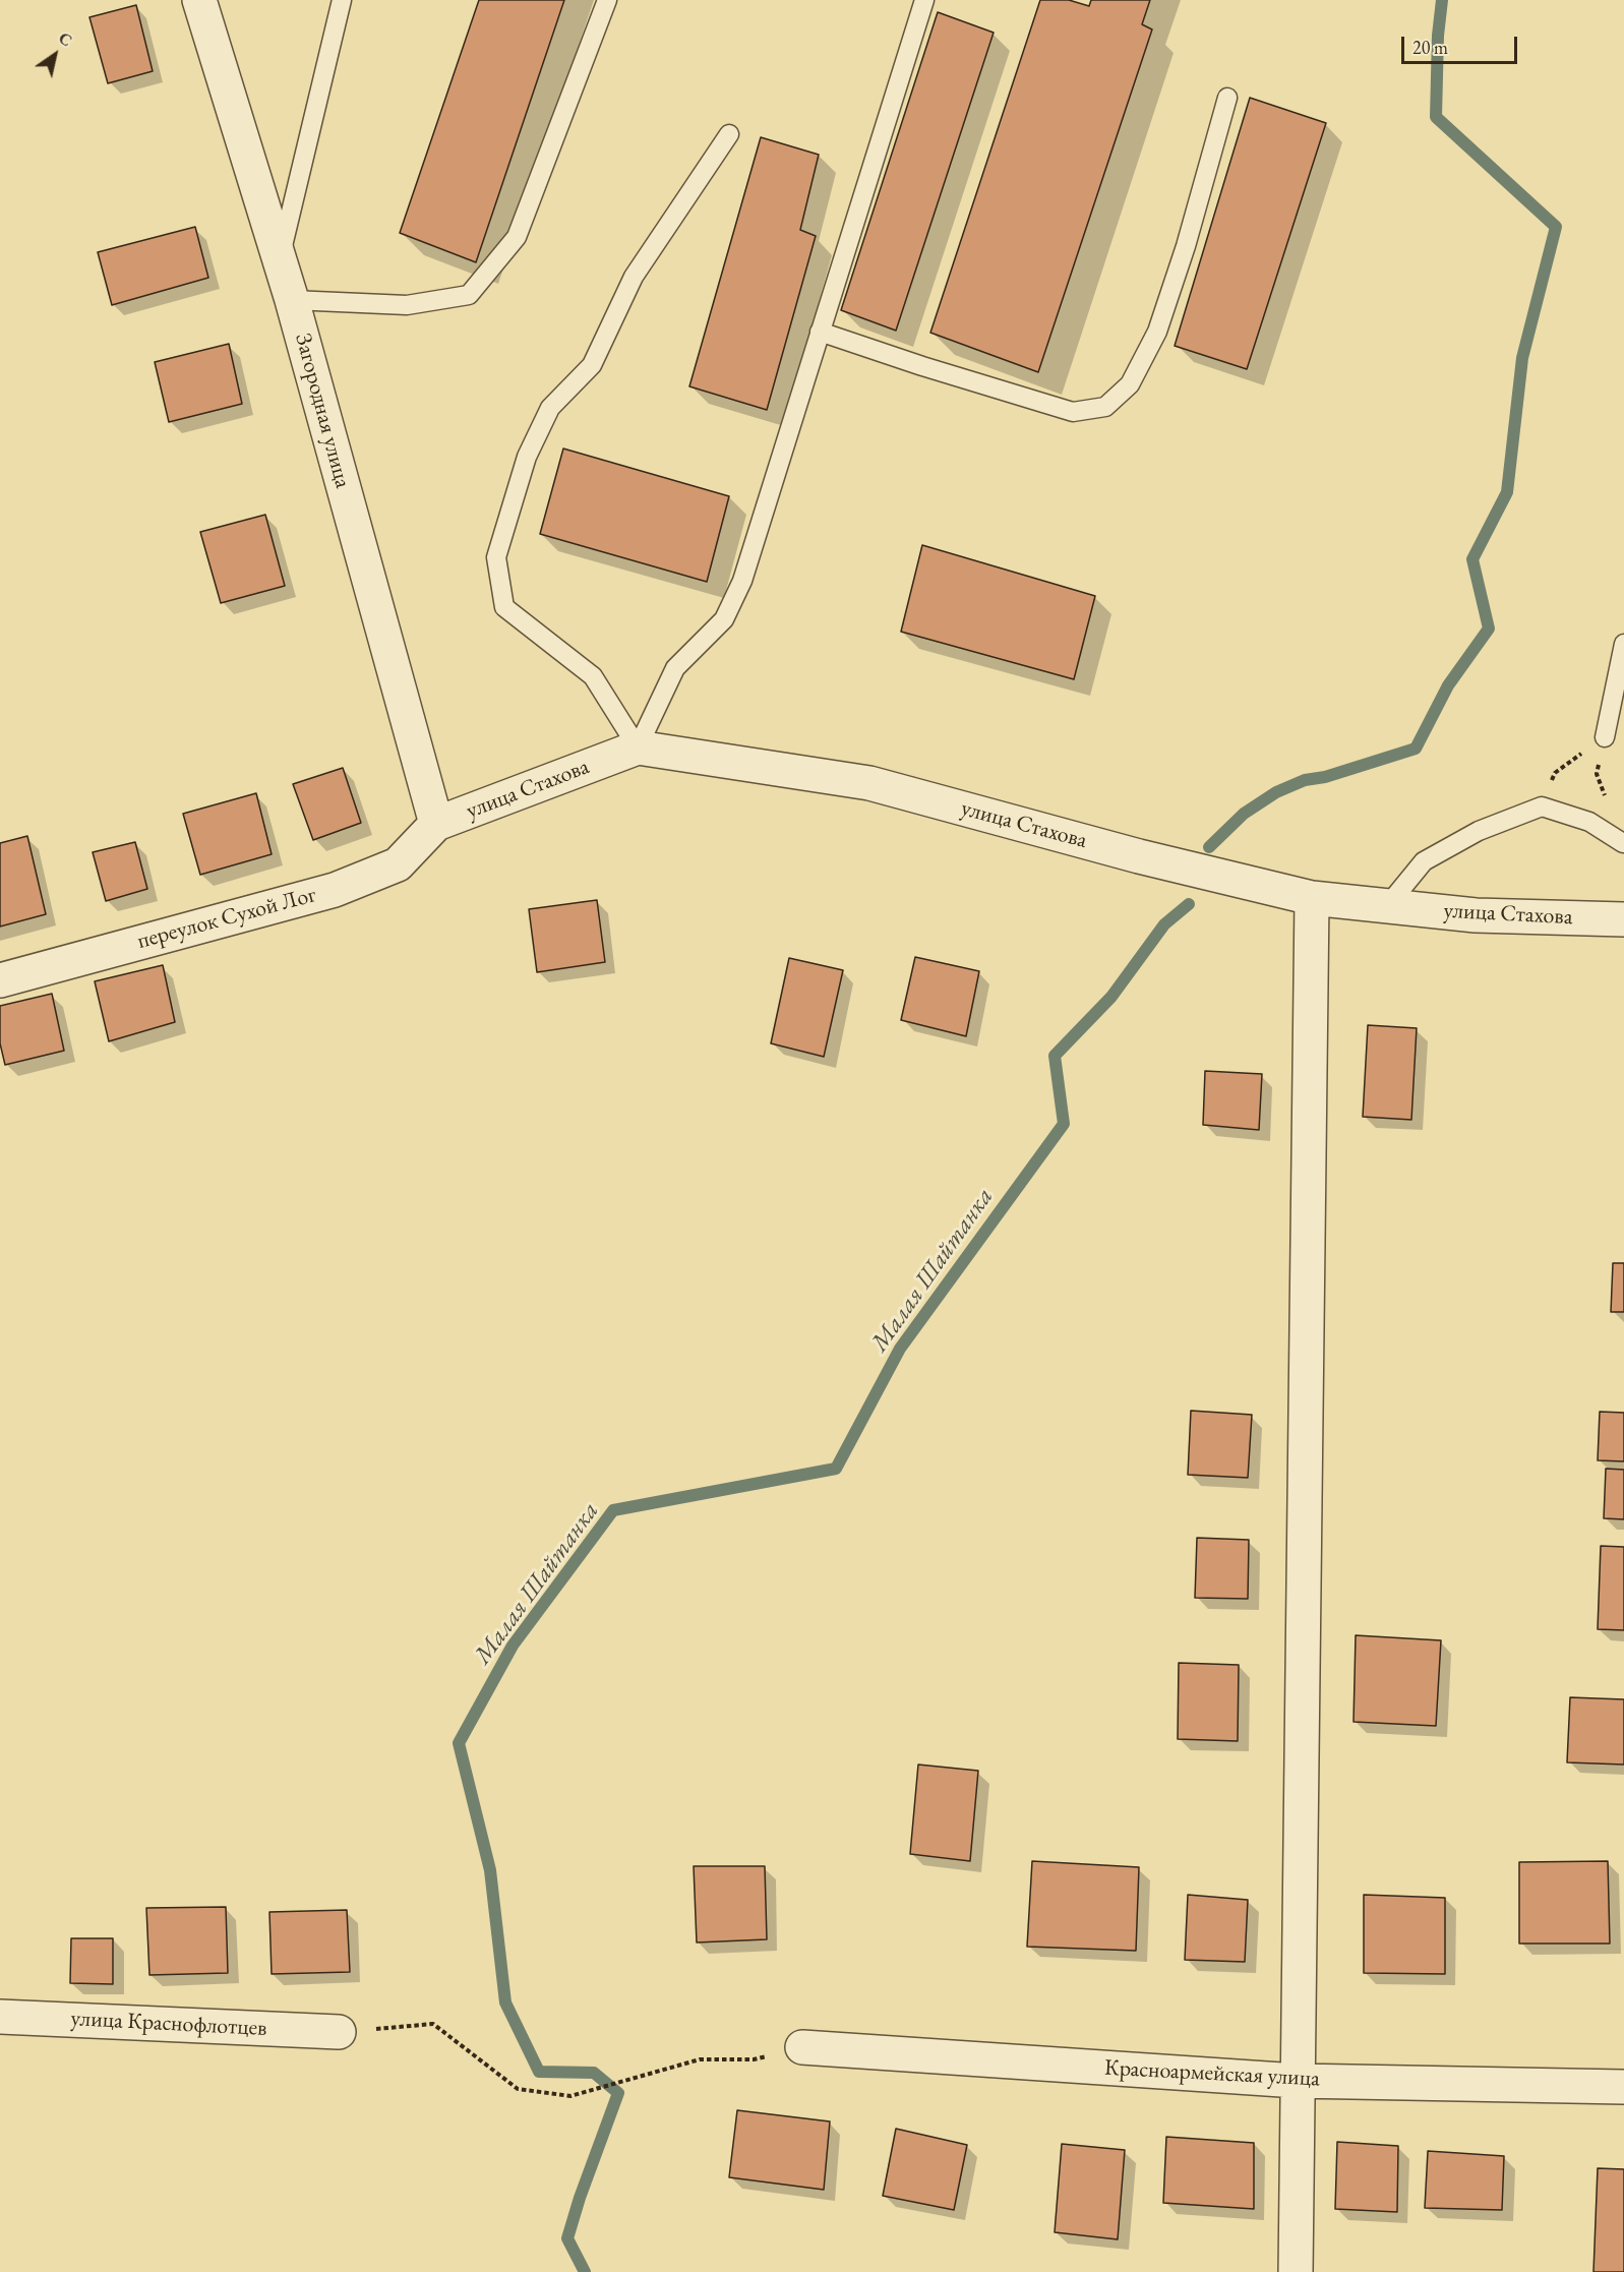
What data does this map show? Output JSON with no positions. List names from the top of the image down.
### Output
{
  "streets": {
    "street": [
      "Загородная улица",
      "улица Стахова",
      "переулок Сухой Лог",
      "улица Краснофлотцев",
      "Красноармейская улица"
    ]
  },
  "crossings": [
    ["Загородная улица", "улица Стахова"],
    ["Загородная улица", "переулок Сухой Лог"],
    ["улица Стахова", "переулок Сухой Лог"]
  ],
  "water": ["Малая Шайтанка"],
  "scale_bar": "20 m",
  "north": "top right"
}
